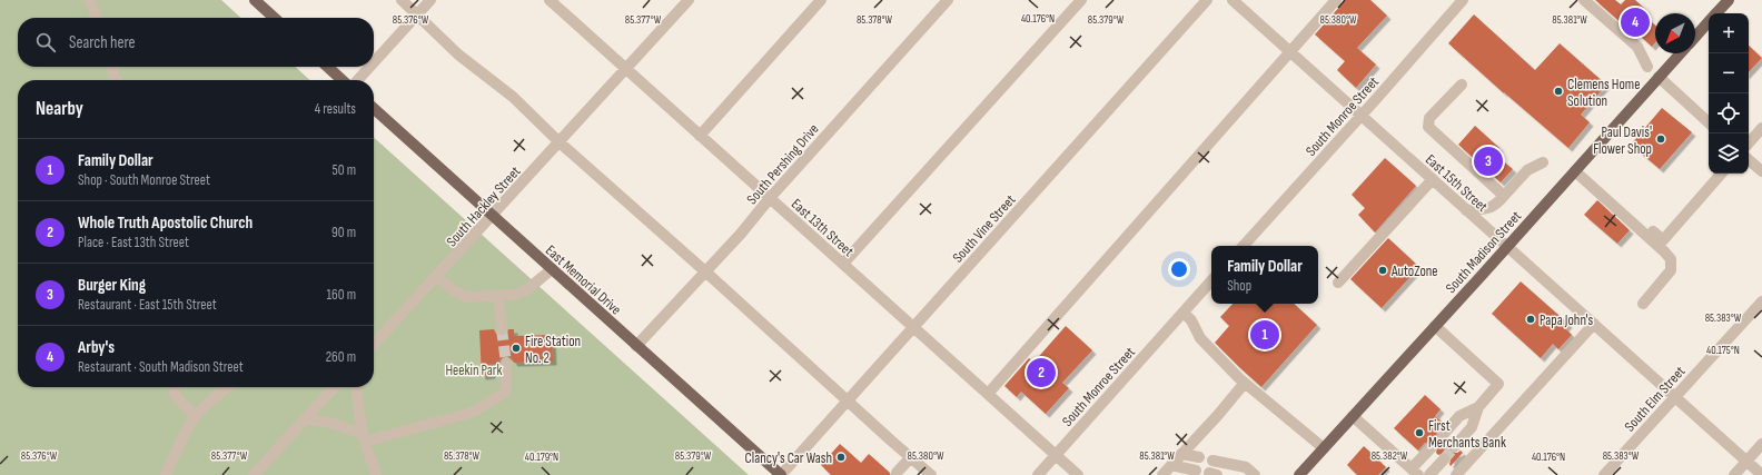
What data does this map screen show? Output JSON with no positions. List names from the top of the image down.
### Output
{
  "streets": {
    "main road": ["South Madison Street", "East Memorial Drive"],
    "street": [
      "South Monroe Street",
      "South Pershing Drive",
      "East 15th Street",
      "South Hackley Street",
      "East 13th Street",
      "South Vine Street",
      "South Elm Street"
    ]
  },
  "crossings": [
    ["South Monroe Street", "East 15th Street"],
    ["South Monroe Street", "East 13th Street"],
    ["South Pershing Drive", "East 13th Street"],
    ["South Pershing Drive", "East Memorial Drive"],
    ["East 15th Street", "South Madison Street"],
    ["East 15th Street", "South Elm Street"],
    ["South Hackley Street", "East 13th Street"],
    ["South Hackley Street", "East Memorial Drive"],
    ["East 13th Street", "South Vine Street"],
    ["South Vine Street", "East Memorial Drive"]
  ],
  "parks": ["Heekin Park"],
  "places": [
    "Clemens Home Solution",
    "Paul Davis' Flower Shop",
    "AutoZone",
    "Papa John's",
    "Fire Station No. 2",
    "First Merchants Bank",
    "Clancy's Car Wash"
  ],
  "north": "bottom left",
  "page": {
    "pins": [
      "4",
      "3",
      "1",
      "2"
    ],
    "map_buttons": ["+", "−"],
    "search": "Search here",
    "heading": ["Nearby", "4 results"],
    "list": [
      {
        "mark": "1",
        "name": "Family Dollar",
        "note": "Shop · South Monroe Street",
        "value": "50 m"
      },
      {
        "mark": "2",
        "name": "Whole Truth Apostolic Church",
        "note": "Place · East 13th Street",
        "value": "90 m"
      },
      {
        "mark": "3",
        "name": "Burger King",
        "note": "Restaurant · East 15th Street",
        "value": "160 m"
      },
      {
        "mark": "4",
        "name": "Arby's",
        "note": "Restaurant · South Madison Street",
        "value": "260 m"
      }
    ],
    "popup": ["Family Dollar", "Shop"]
  },
  "coordinates": [
    "40.176°N",
    "85.376°W",
    "85.377°W",
    "85.378°W",
    "85.379°W",
    "85.380°W",
    "85.381°W",
    "85.383°W",
    "40.175°N",
    "85.382°W",
    "40.179°N"
  ]
}
